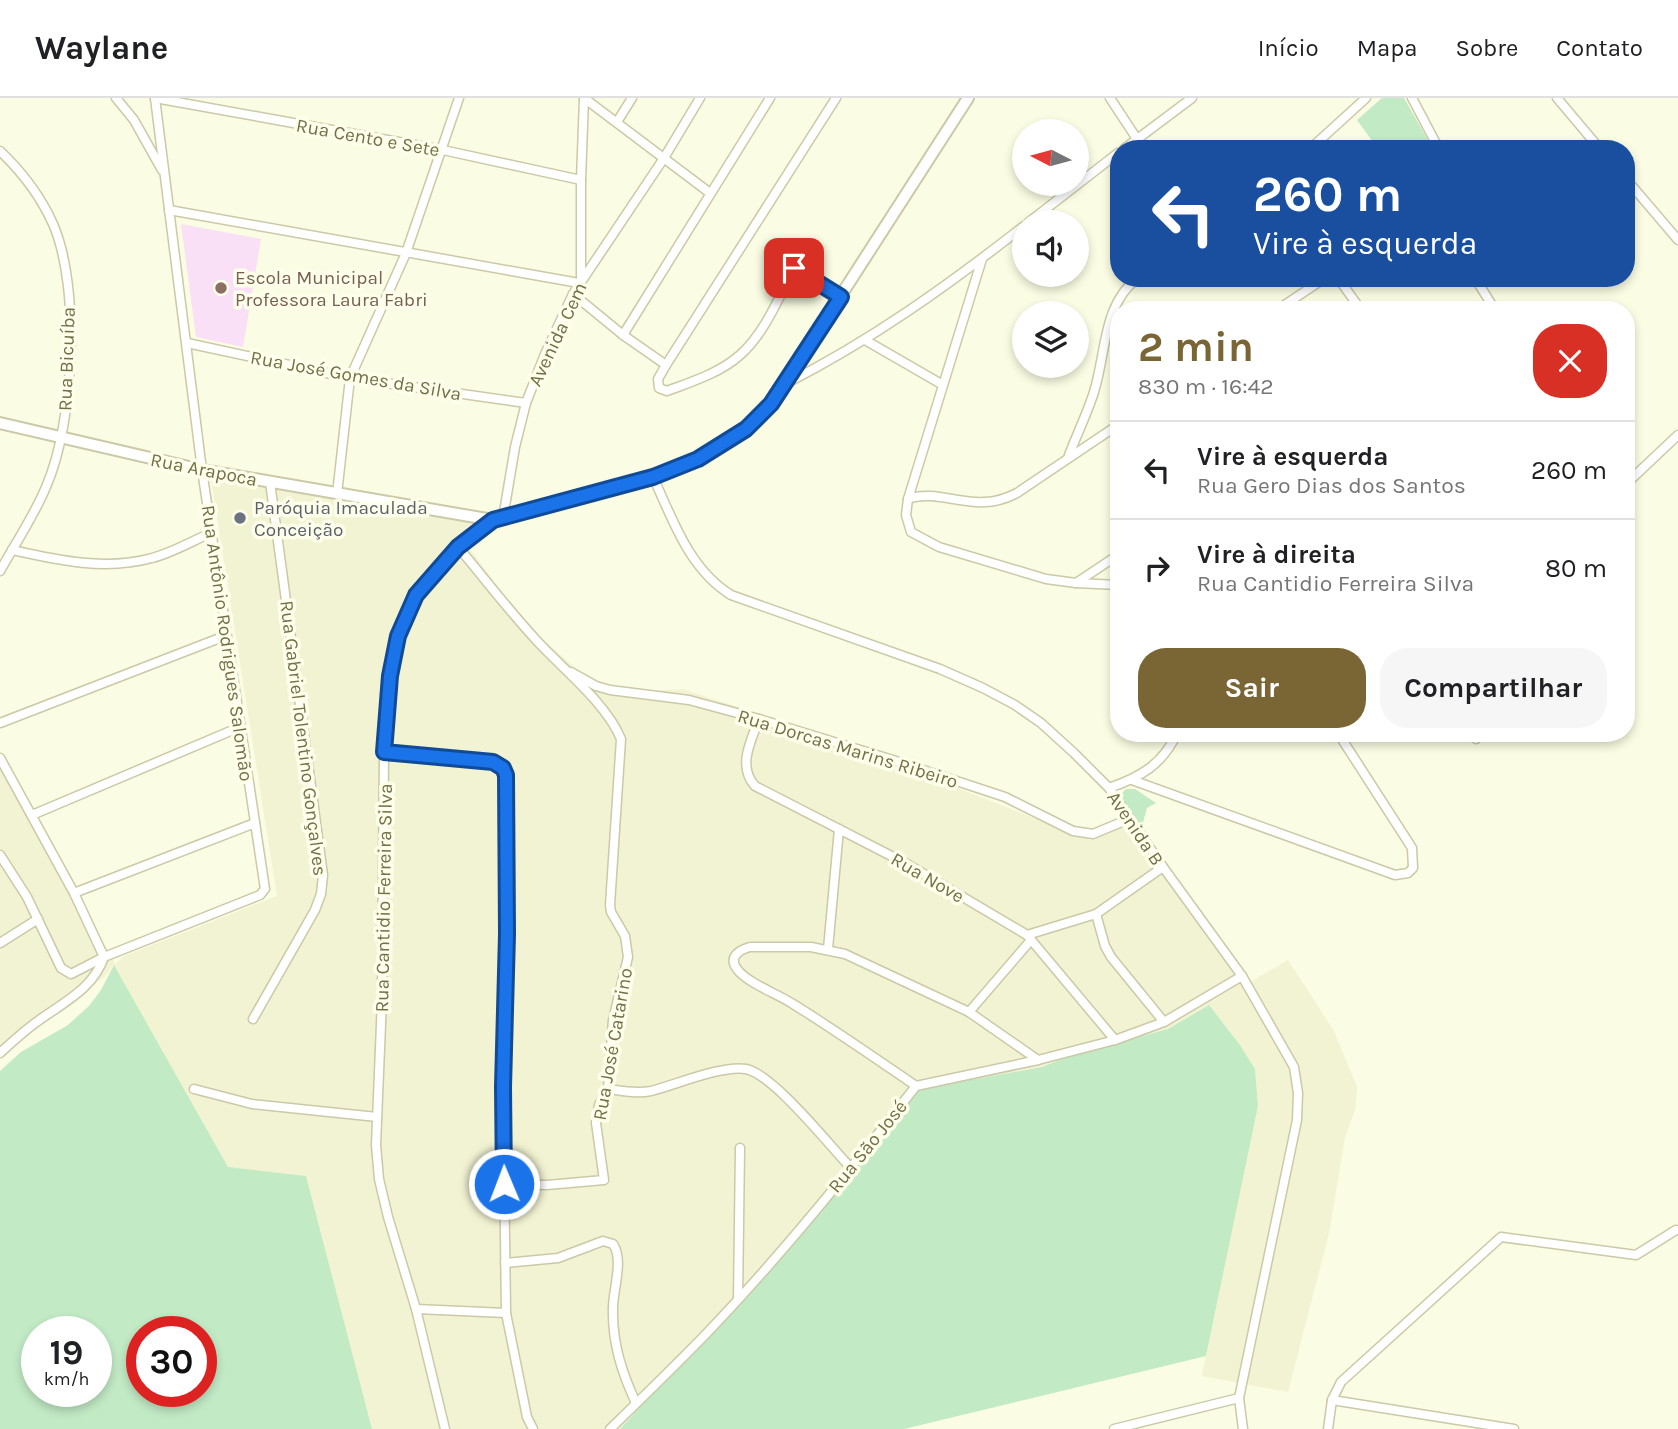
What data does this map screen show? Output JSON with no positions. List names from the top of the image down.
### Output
{
  "streets": {
    "street": [
      "Rua Cento e Sete",
      "Avenida Cem",
      "Rua Bicuíba",
      "Rua José Gomes da Silva",
      "Rua Arapoca",
      "Rua Antônio Rodrigues Salomão",
      "Rua Gabriel Tolentino Gonçalves",
      "Rua Dorcas Marins Ribeiro",
      "Avenida B",
      "Rua Nove",
      "Rua Cantidio Ferreira Silva",
      "Rua José Catarino",
      "Rua São José"
    ]
  },
  "crossings": [
    ["Rua Cento e Sete", "Rua Antônio Rodrigues Salomão"],
    ["Avenida Cem", "Rua José Gomes da Silva"],
    ["Avenida Cem", "Rua Arapoca"],
    ["Avenida Cem", "Rua Cantidio Ferreira Silva"],
    ["Rua Bicuíba", "Rua Arapoca"],
    ["Rua José Gomes da Silva", "Rua Antônio Rodrigues Salomão"],
    ["Rua Arapoca", "Rua Antônio Rodrigues Salomão"],
    ["Rua Arapoca", "Rua Gabriel Tolentino Gonçalves"],
    ["Rua Arapoca", "Rua Cantidio Ferreira Silva"],
    ["Rua Dorcas Marins Ribeiro", "Avenida B"],
    ["Rua Dorcas Marins Ribeiro", "Rua Nove"],
    ["Rua Dorcas Marins Ribeiro", "Rua José Catarino"],
    ["Avenida B", "Rua Cantidio Ferreira Silva"],
    ["Avenida B", "Rua São José"],
    ["Rua Nove", "Rua São José"]
  ],
  "places": ["Escola Municipal Professora Laura Fabri", "Paróquia Imaculada Conceição"],
  "north": "left",
  "page": {
    "header": "Waylane",
    "nav": [
      "Início",
      "Mapa",
      "Sobre",
      "Contato"
    ],
    "turn": ["260 m", "Vire à esquerda"],
    "heading": ["2 min", "830 m · 16:42"],
    "list": [
      {
        "name": "Vire à esquerda",
        "note": "Rua Gero Dias dos Santos",
        "value": "260 m"
      },
      {
        "name": "Vire à direita",
        "note": "Rua Cantidio Ferreira Silva",
        "value": "80 m"
      }
    ],
    "buttons": ["Sair", "Compartilhar"],
    "speed": "19 km/h",
    "limit": "30"
  }
}
